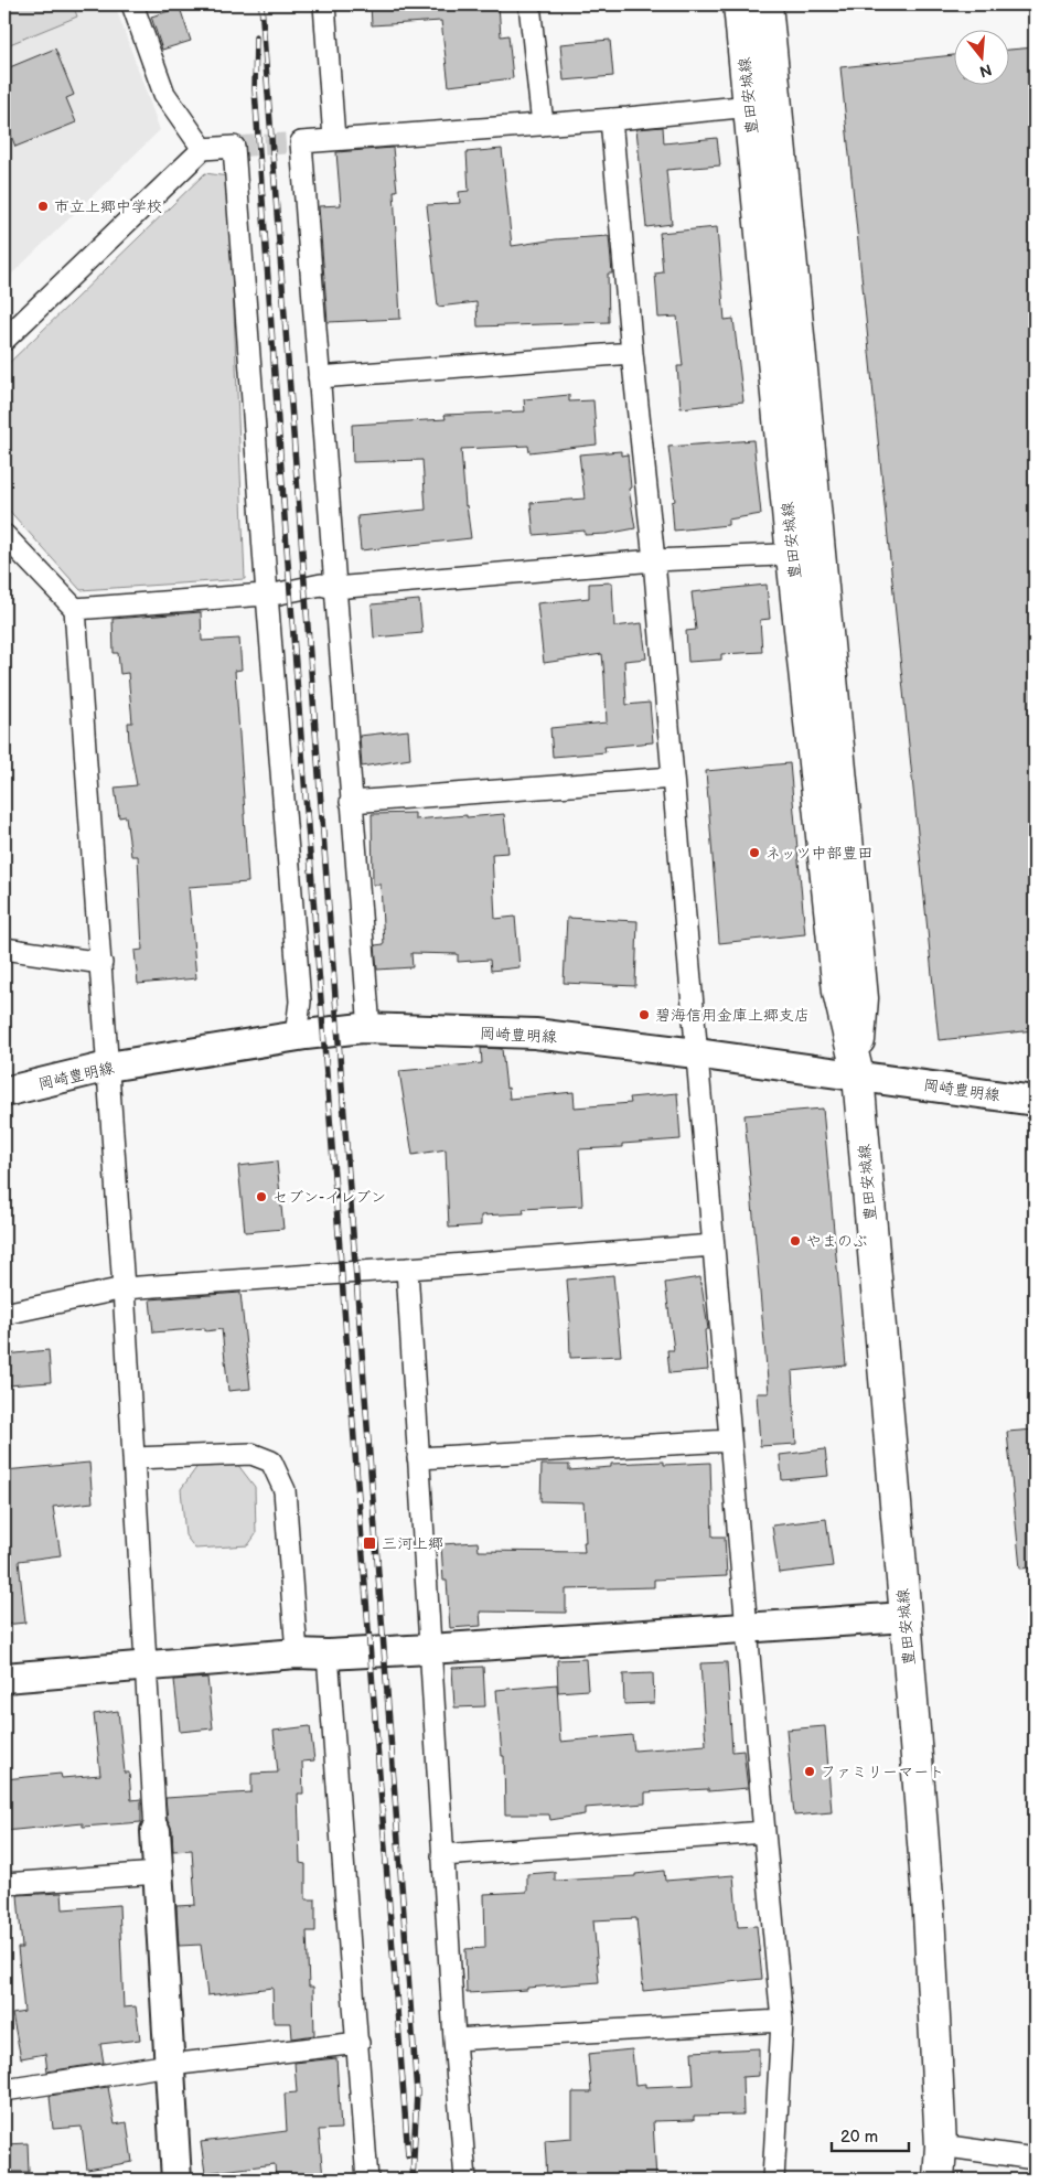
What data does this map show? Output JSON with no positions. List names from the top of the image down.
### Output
{
  "streets": {
    "main road": ["豊田安城線"],
    "street": ["岡崎豊明線"]
  },
  "crossings": [
    ["豊田安城線", "岡崎豊明線"]
  ],
  "places": {
    "other": [
      "市立上郷中学校",
      "ネッツ中部豊田",
      "碧海信用金庫上郷支店",
      "セブン-イレブン",
      "やまのぶ",
      "ファミリーマート"
    ],
    "transit": ["三河上郷"]
  },
  "scale_bar": "20 m",
  "north": "bottom"
}
